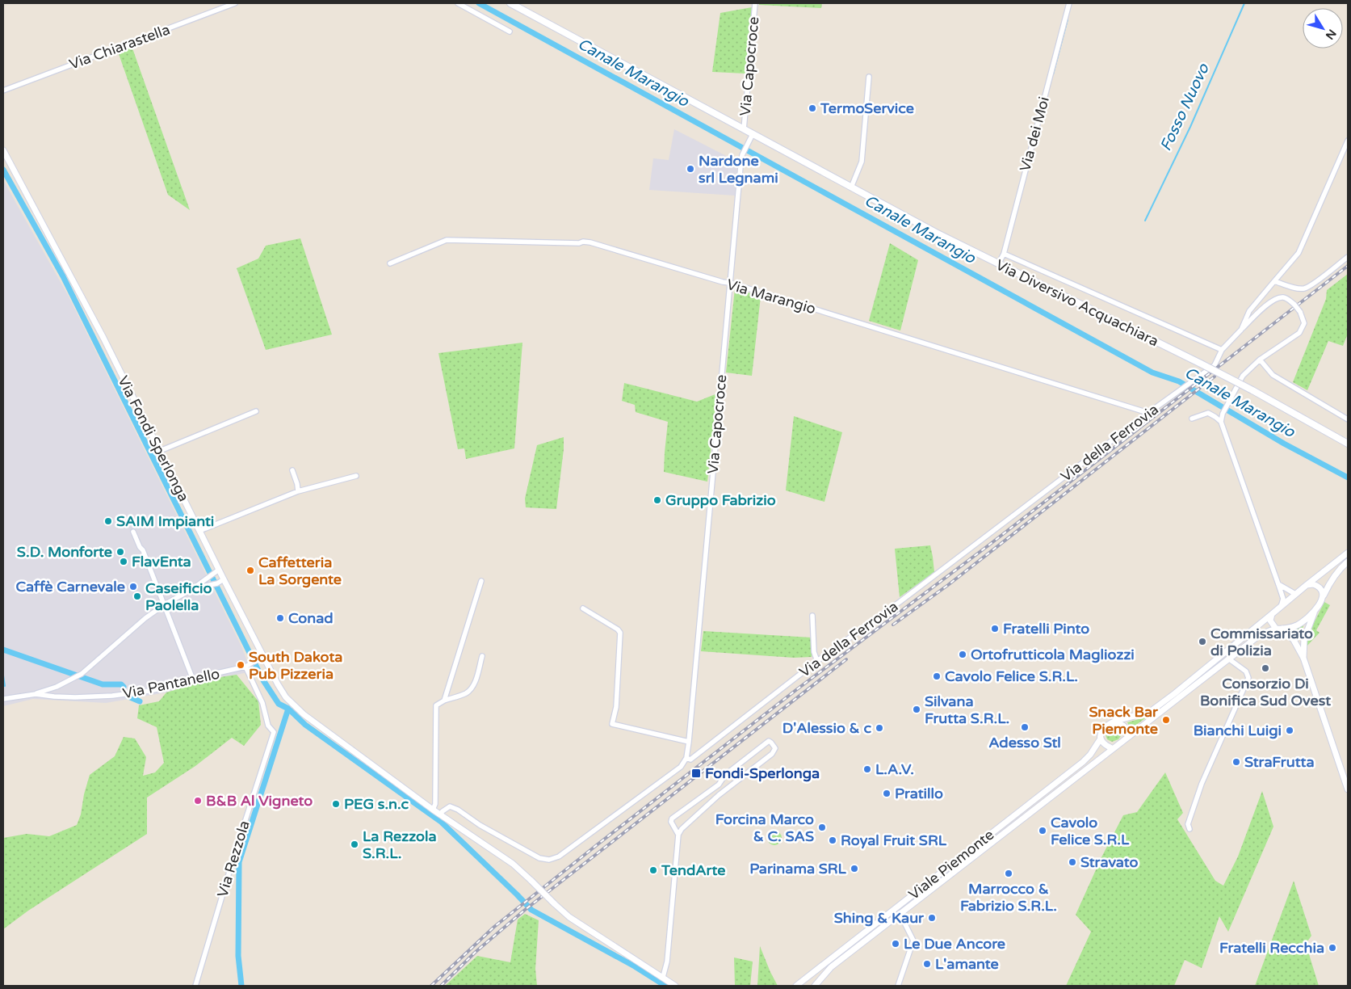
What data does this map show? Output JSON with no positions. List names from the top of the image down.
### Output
{
  "streets": {
    "main road": ["Via Diversivo Acquachiara"],
    "street": [
      "Via Chiarastella",
      "Via Capocroce",
      "Via dei Moi",
      "Via Marangio",
      "Via Fondi Sperlonga",
      "Via della Ferrovia",
      "Via Pantanello",
      "Via Rezzola",
      "Viale Piemonte"
    ]
  },
  "crossings": [
    ["Via Capocroce", "Via Marangio"],
    ["Via Capocroce", "Via Diversivo Acquachiara"],
    ["Via Capocroce", "Via della Ferrovia"],
    ["Via dei Moi", "Via Diversivo Acquachiara"],
    ["Via Marangio", "Via della Ferrovia"],
    ["Via Fondi Sperlonga", "Via della Ferrovia"],
    ["Via Fondi Sperlonga", "Via Pantanello"],
    ["Via Pantanello", "Via Rezzola"]
  ],
  "water": ["Canale Marangio", "Fosso Nuovo"],
  "places": {
    "other": [
      "TermoService",
      "Nardone srl Legnami",
      "Gruppo Fabrizio",
      "SAIM Impianti",
      "S.D. Monforte",
      "FlavEnta",
      "Caffetteria La Sorgente",
      "Caffè Carnevale",
      "Caseificio Paolella",
      "Conad",
      "Fratelli Pinto",
      "Commissariato di Polizia",
      "Ortofrutticola Magliozzi",
      "South Dakota Pub Pizzeria",
      "Consorzio Di Bonifica Sud Ovest",
      "Cavolo Felice S.R.L.",
      "Silvana Frutta S.R.L.",
      "Snack Bar Piemonte",
      "Adesso Stl",
      "D'Alessio & c",
      "Bianchi Luigi",
      "StraFrutta",
      "L.A.V.",
      "Pratillo",
      "B&B Al Vigneto",
      "PEG s.n.c",
      "Forcina Marco & C. SAS",
      "Cavolo Felice S.R.L",
      "Royal Fruit SRL",
      "La Rezzola S.R.L.",
      "Stravato",
      "Parinama SRL",
      "TendArte",
      "Marrocco & Fabrizio S.R.L.",
      "Shing & Kaur",
      "Le Due Ancore",
      "Fratelli Recchia",
      "L'amante"
    ],
    "transit": ["Fondi-Sperlonga"]
  },
  "north": "bottom right"
}
